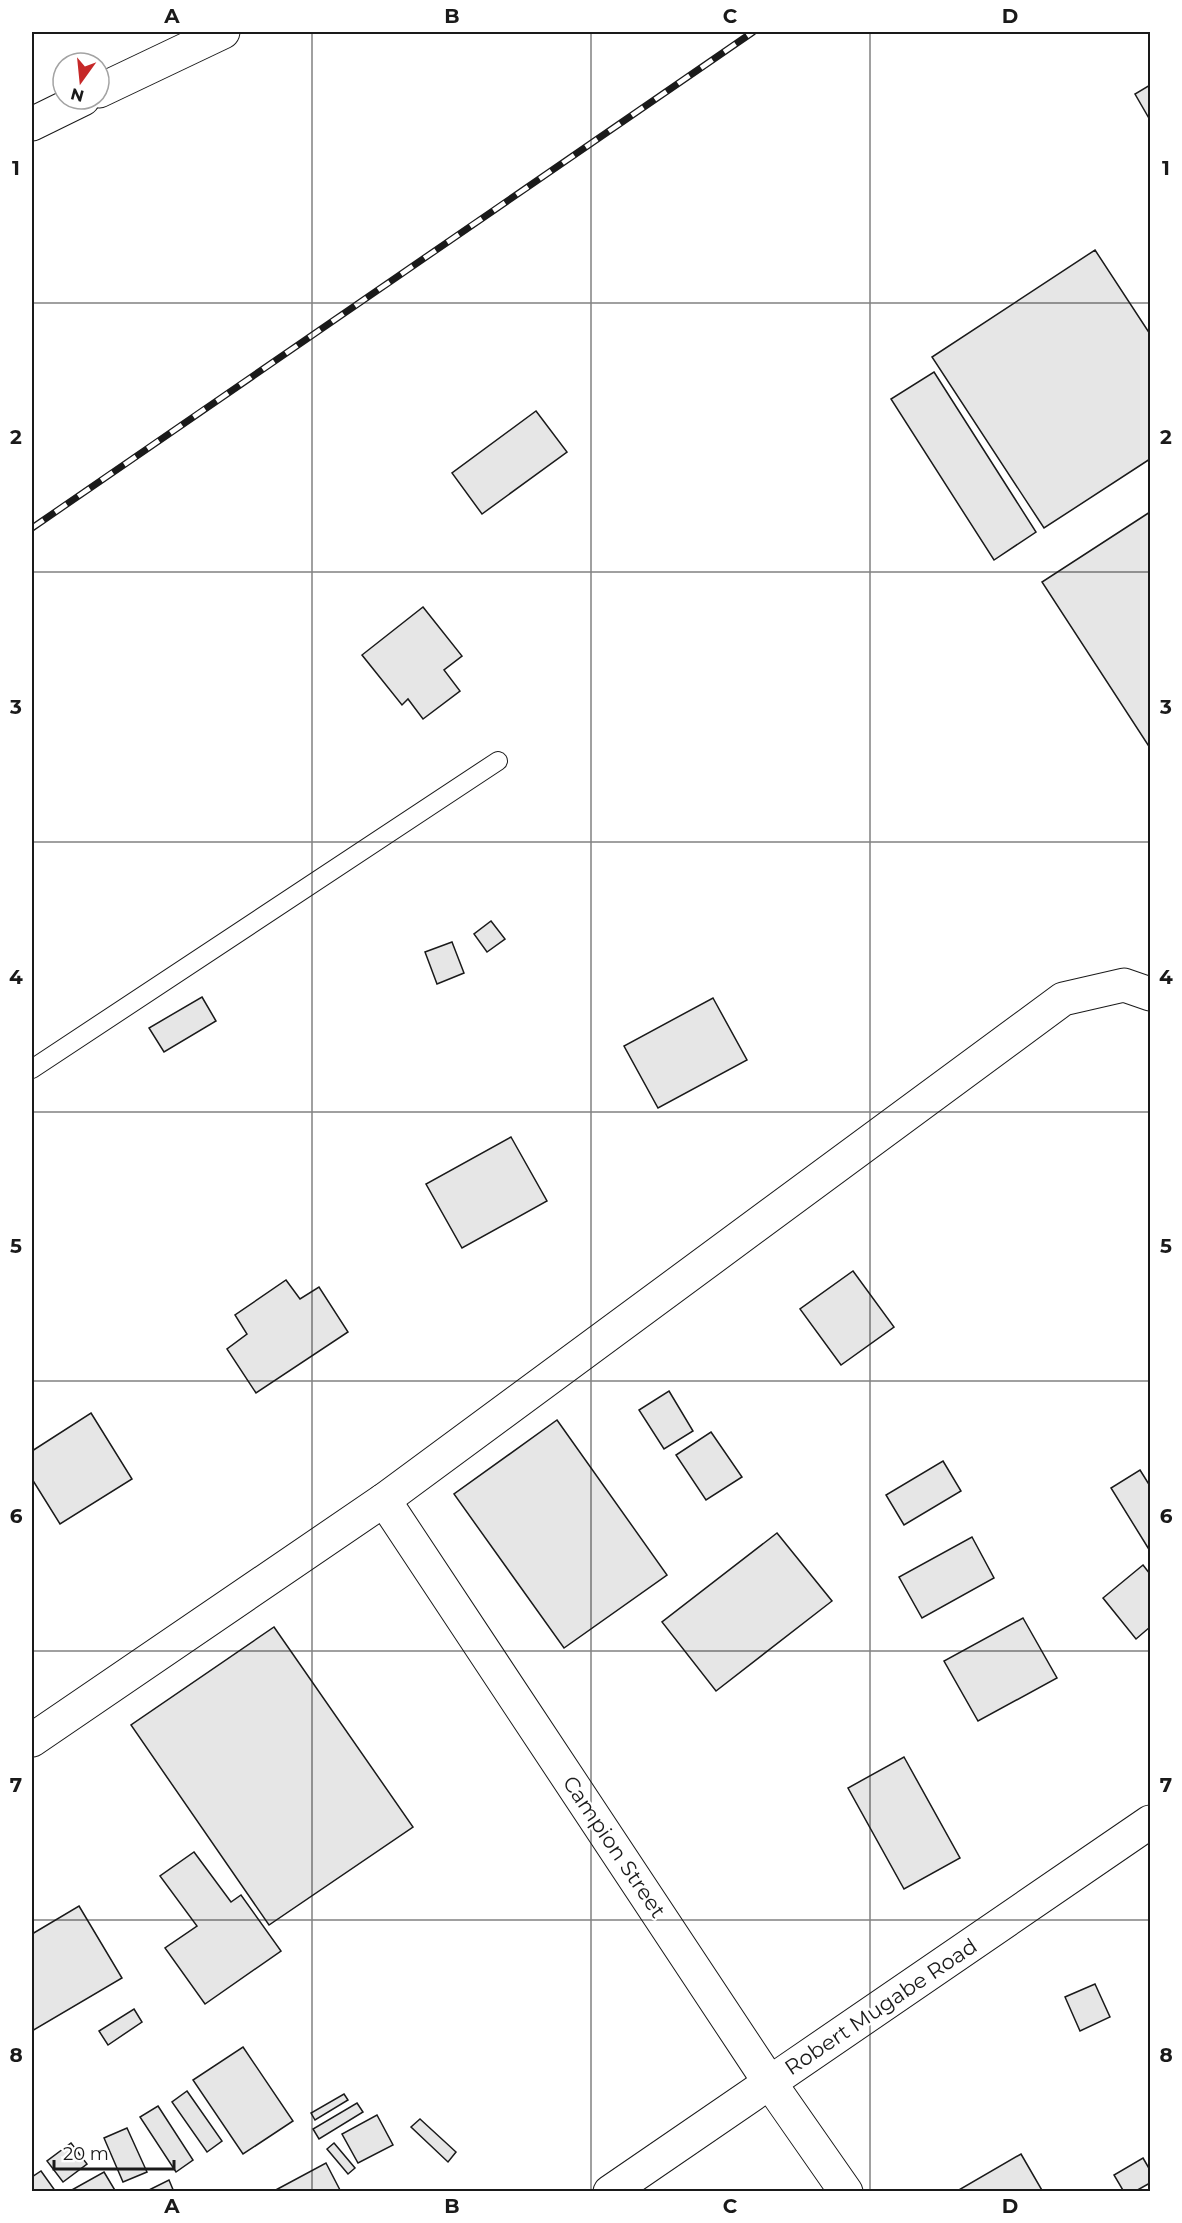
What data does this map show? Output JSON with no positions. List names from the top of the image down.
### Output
{
  "streets": {
    "street": ["Campion Street", "Robert Mugabe Road"]
  },
  "crossings": [
    ["Campion Street", "Robert Mugabe Road"]
  ],
  "scale_bar": "20 m",
  "north": "bottom",
  "grid": {
    "columns": [
      "A",
      "B",
      "C",
      "D"
    ],
    "rows": [
      "1",
      "2",
      "3",
      "4",
      "5",
      "6",
      "7",
      "8"
    ]
  }
}
